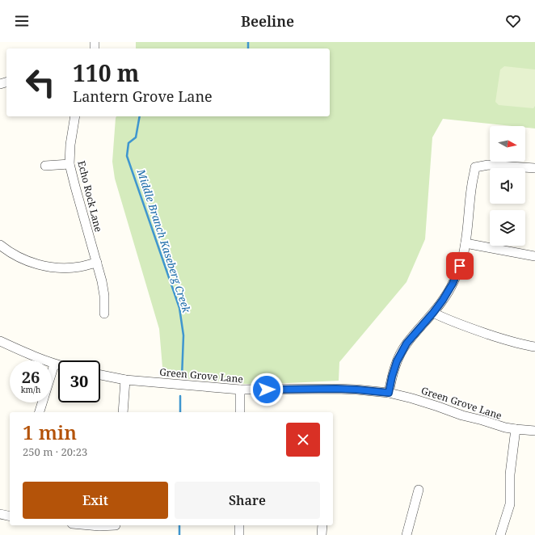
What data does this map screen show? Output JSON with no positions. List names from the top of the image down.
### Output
{
  "streets": {
    "street": ["Echo Rock Lane", "Green Grove Lane"]
  },
  "water": ["Middle Branch Kaseberg Creek"],
  "north": "right",
  "page": {
    "header": "Beeline",
    "turn": ["110 m", "Lantern Grove Lane"],
    "speed": "26 km/h",
    "limit": "30",
    "heading": ["1 min", "250 m · 20:23"],
    "buttons": ["Exit", "Share"]
  }
}
